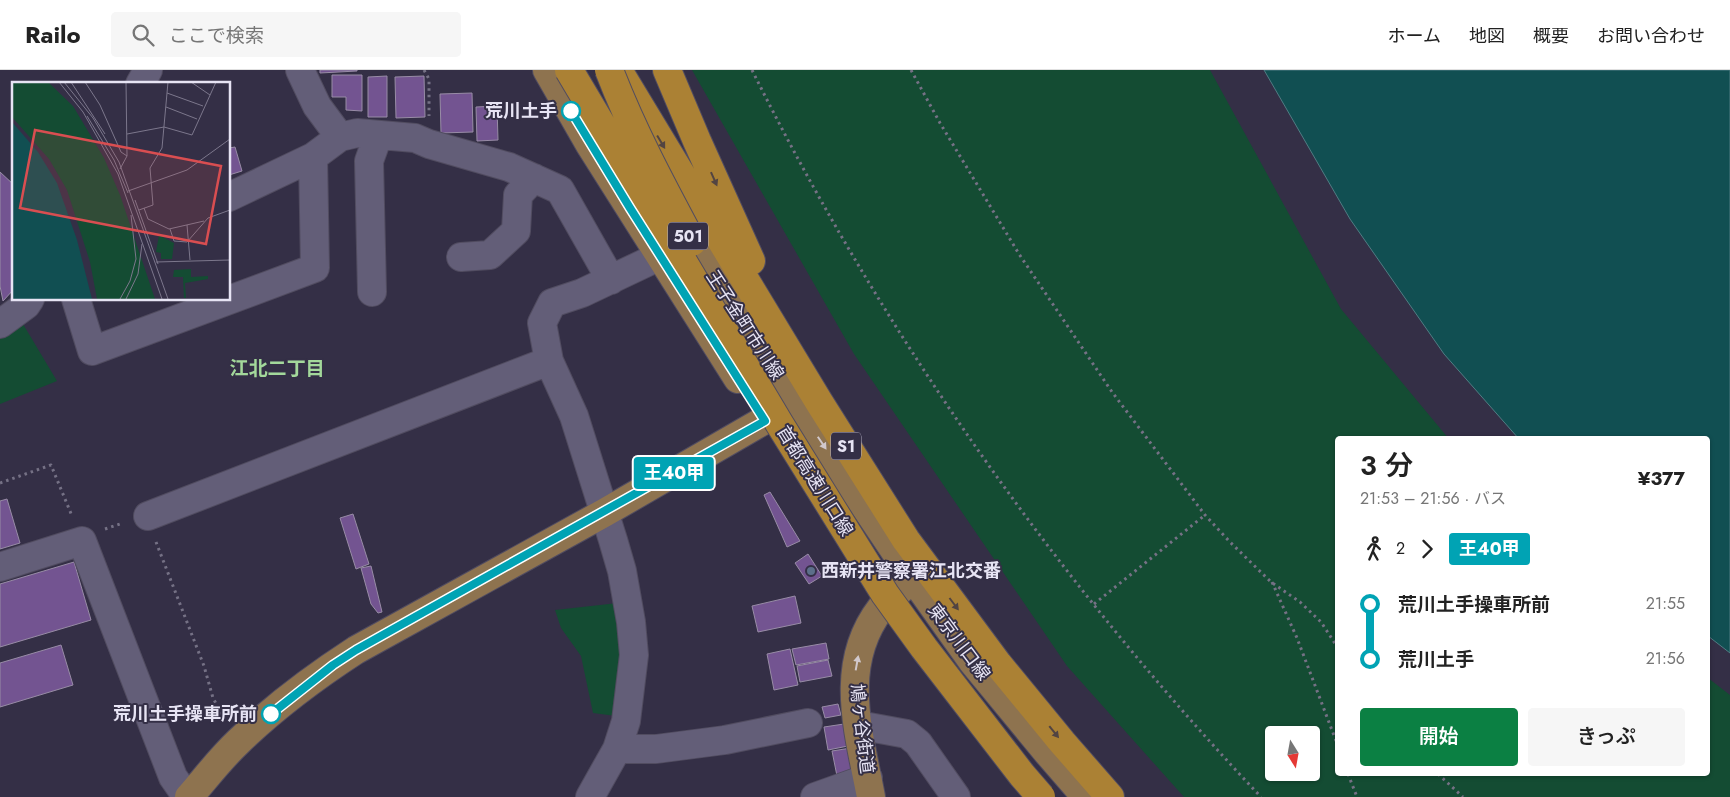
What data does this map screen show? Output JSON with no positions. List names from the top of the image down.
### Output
{
  "streets": {
    "highway": ["S1", "首都高速川口線"],
    "main road": [
      "501",
      "王子金町市川線",
      "東京川口線",
      "鳩ヶ谷街道"
    ]
  },
  "crossings": [
    ["王子金町市川線", "東京川口線"],
    ["S1", "首都高速川口線"],
    ["東京川口線", "鳩ヶ谷街道"]
  ],
  "one_way": ["鳩ヶ谷街道"],
  "districts": ["江北二丁目"],
  "places": ["荒川土手", "西新井警察署江北交番", "荒川土手操車所前"],
  "lines": ["bus line 王40甲"],
  "north": "bottom",
  "page": {
    "header": "Railo",
    "search": "ここで検索",
    "nav": [
      "ホーム",
      "地図",
      "概要",
      "お問い合わせ"
    ],
    "on_map": "王40甲",
    "heading": ["3 分", "21:53 – 21:56 · バス", "¥377"],
    "legs": ["2", "王40甲"],
    "list": [
      {
        "name": "荒川土手操車所前",
        "value": "21:55"
      },
      {
        "name": "荒川土手",
        "value": "21:56"
      }
    ],
    "buttons": ["開始", "きっぷ"]
  }
}
